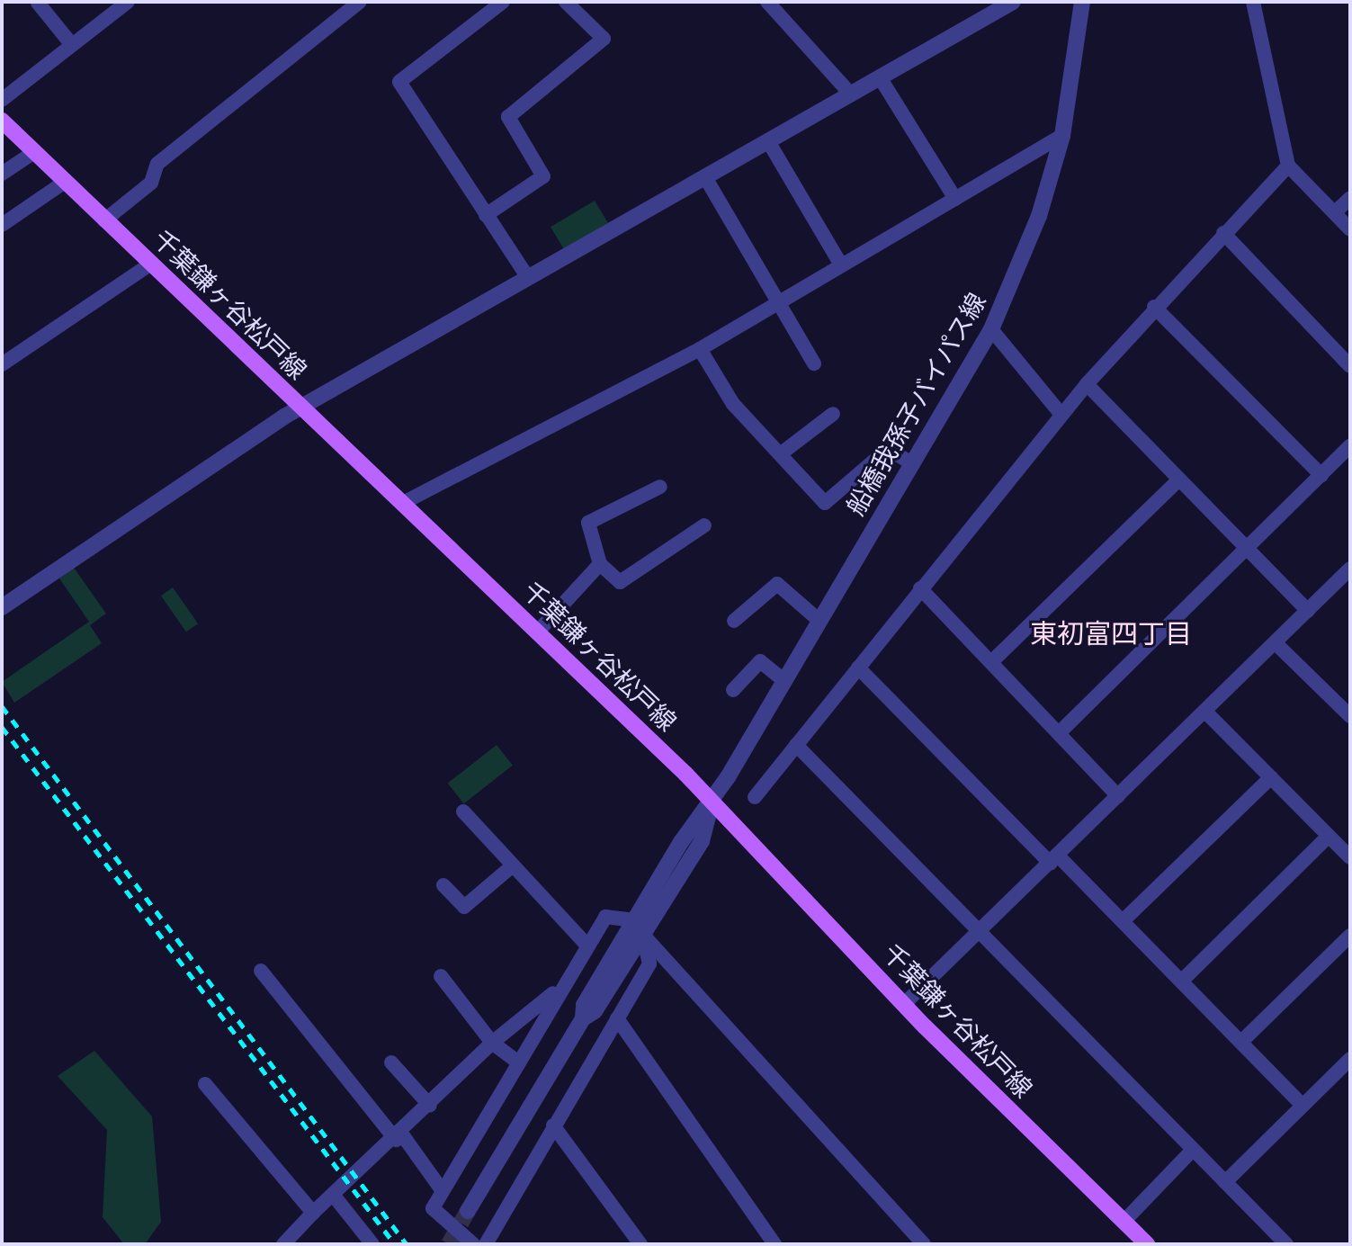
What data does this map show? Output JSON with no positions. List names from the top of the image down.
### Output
{
  "streets": {
    "main road": ["千葉鎌ヶ谷松戸線"],
    "street": ["船橋我孫子バイパス線"]
  },
  "crossings": [
    ["千葉鎌ヶ谷松戸線", "船橋我孫子バイパス線"]
  ],
  "districts": ["東初富四丁目"]
}
